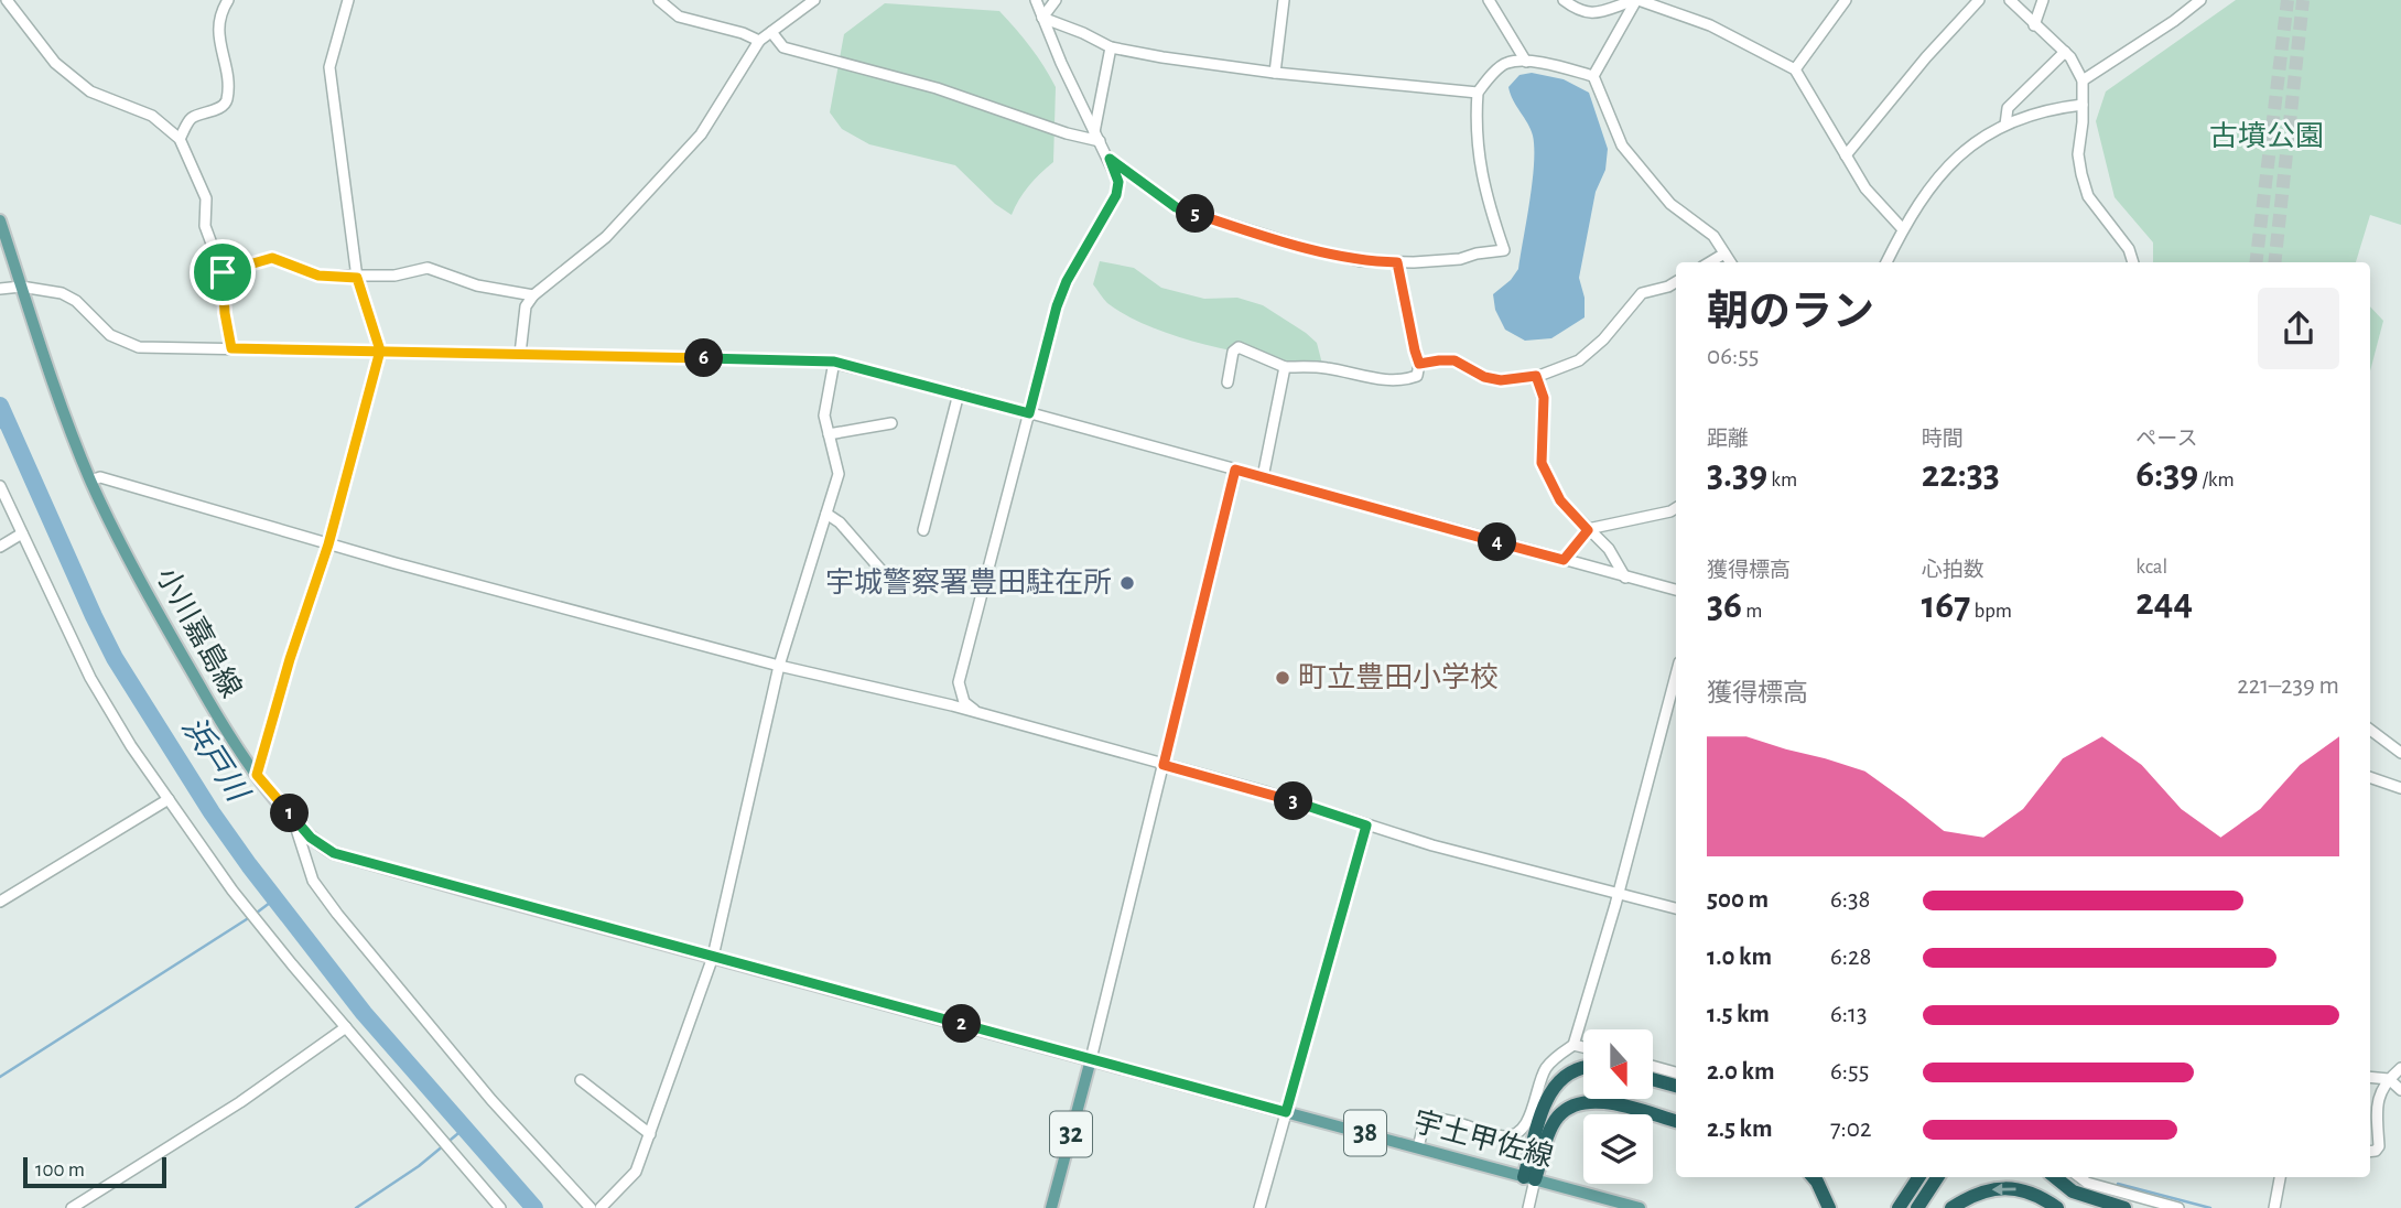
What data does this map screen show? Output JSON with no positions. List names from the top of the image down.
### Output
{
  "streets": {
    "main road": [
      "小川嘉島線",
      "38",
      "32",
      "宇土甲佐線"
    ]
  },
  "crossings": [
    ["小川嘉島線", "32"],
    ["小川嘉島線", "宇土甲佐線"],
    ["32", "宇土甲佐線"]
  ],
  "water": ["浜戸川"],
  "parks": ["古墳公園"],
  "places": ["宇城警察署豊田駐在所", "町立豊田小学校"],
  "scale_bar": "100 m",
  "north": "bottom",
  "page": {
    "pins": [
      "5",
      "6",
      "4",
      "3",
      "1",
      "2"
    ],
    "heading": ["朝のラン", "06:55"],
    "stats": [
      ["距離", "3.39 km"],
      ["時間", "22:33"],
      ["ペース", "6:39 /km"],
      ["獲得標高", "36 m"],
      ["心拍数", "167 bpm"],
      ["kcal", "244"]
    ],
    "chart": ["獲得標高", "221–239 m"],
    "list": [
      {
        "name": "500 m",
        "note": "6:38"
      },
      {
        "name": "1.0 km",
        "note": "6:28"
      },
      {
        "name": "1.5 km",
        "note": "6:13"
      },
      {
        "name": "2.0 km",
        "note": "6:55"
      },
      {
        "name": "2.5 km",
        "note": "7:02"
      }
    ],
    "scale": "100 m"
  }
}
